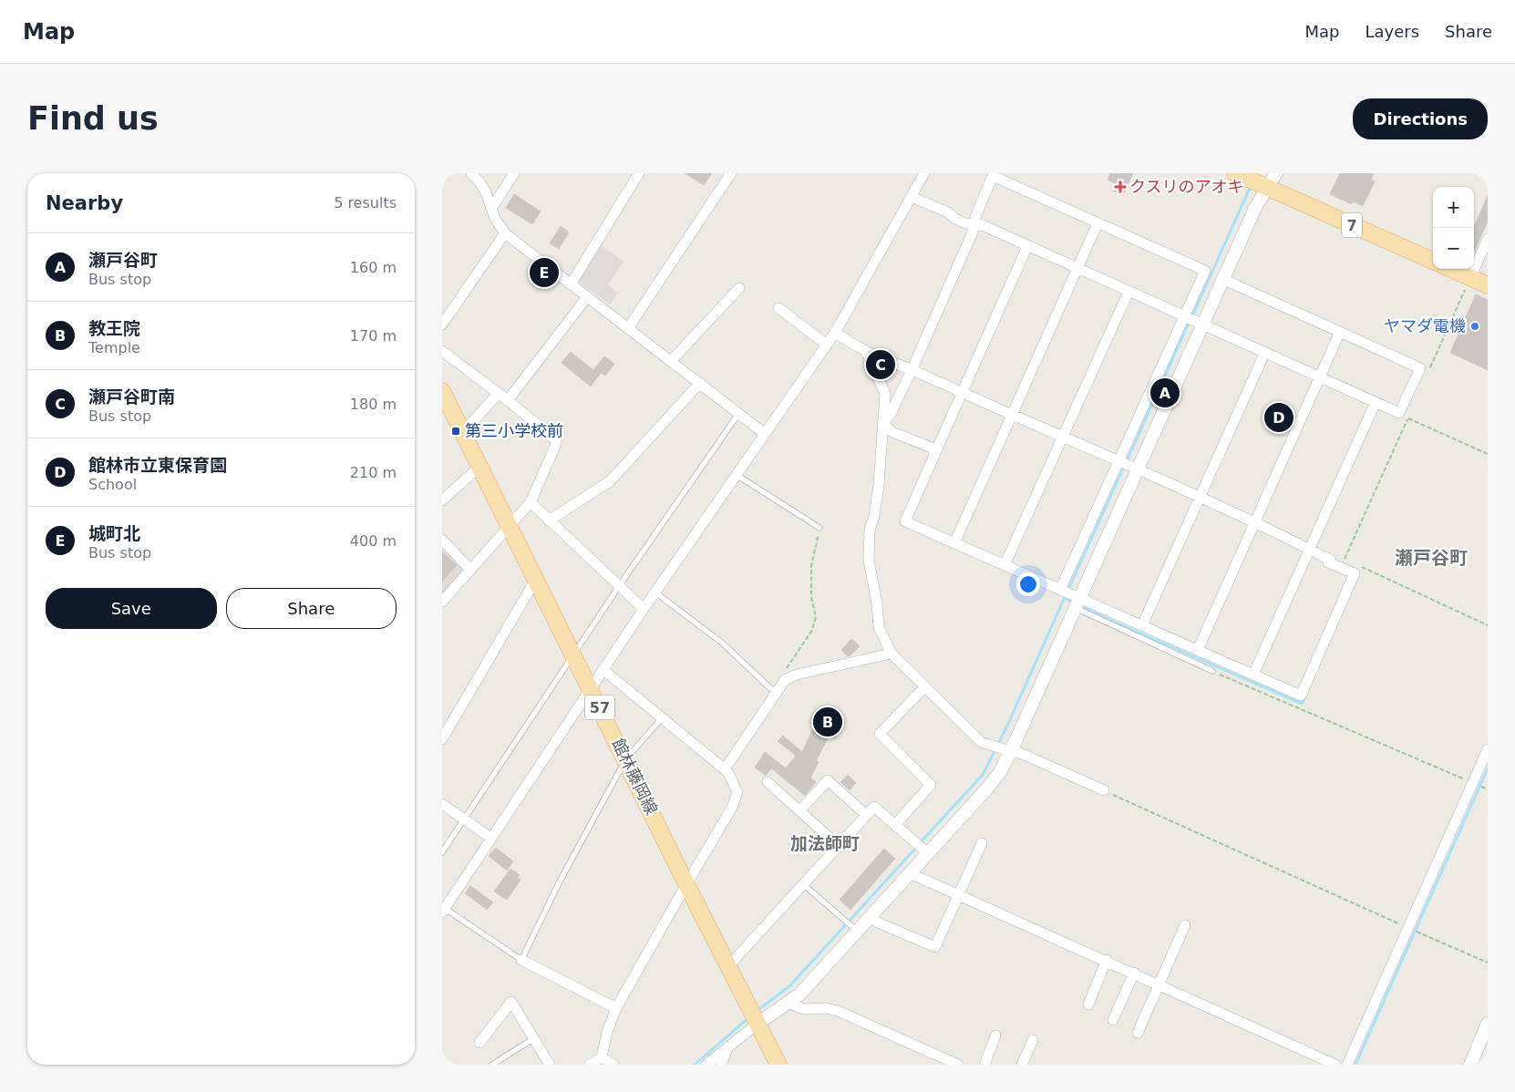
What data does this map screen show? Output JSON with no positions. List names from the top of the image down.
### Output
{
  "streets": {
    "main road": ["7", "57", "館林藤岡線"]
  },
  "districts": ["瀬戸谷町", "加法師町"],
  "places": {
    "health": ["クスリのアオキ"],
    "other": ["ヤマダ電機"],
    "transit": ["第三小学校前"]
  },
  "page": {
    "header": "Map",
    "nav": ["Map", "Layers", "Share"],
    "buttons": [
      "Directions",
      ["Save", "Share"]
    ],
    "title": "Find us",
    "heading": ["Nearby", "5 results"],
    "map_buttons": ["+", "−"],
    "list": [
      {
        "mark": "A",
        "name": "瀬戸谷町",
        "note": "Bus stop",
        "value": "160 m"
      },
      {
        "mark": "B",
        "name": "教王院",
        "note": "Temple",
        "value": "170 m"
      },
      {
        "mark": "C",
        "name": "瀬戸谷町南",
        "note": "Bus stop",
        "value": "180 m"
      },
      {
        "mark": "D",
        "name": "館林市立東保育園",
        "note": "School",
        "value": "210 m"
      },
      {
        "mark": "E",
        "name": "城町北",
        "note": "Bus stop",
        "value": "400 m"
      }
    ],
    "pins": [
      "E",
      "C",
      "A",
      "D",
      "B"
    ]
  }
}
